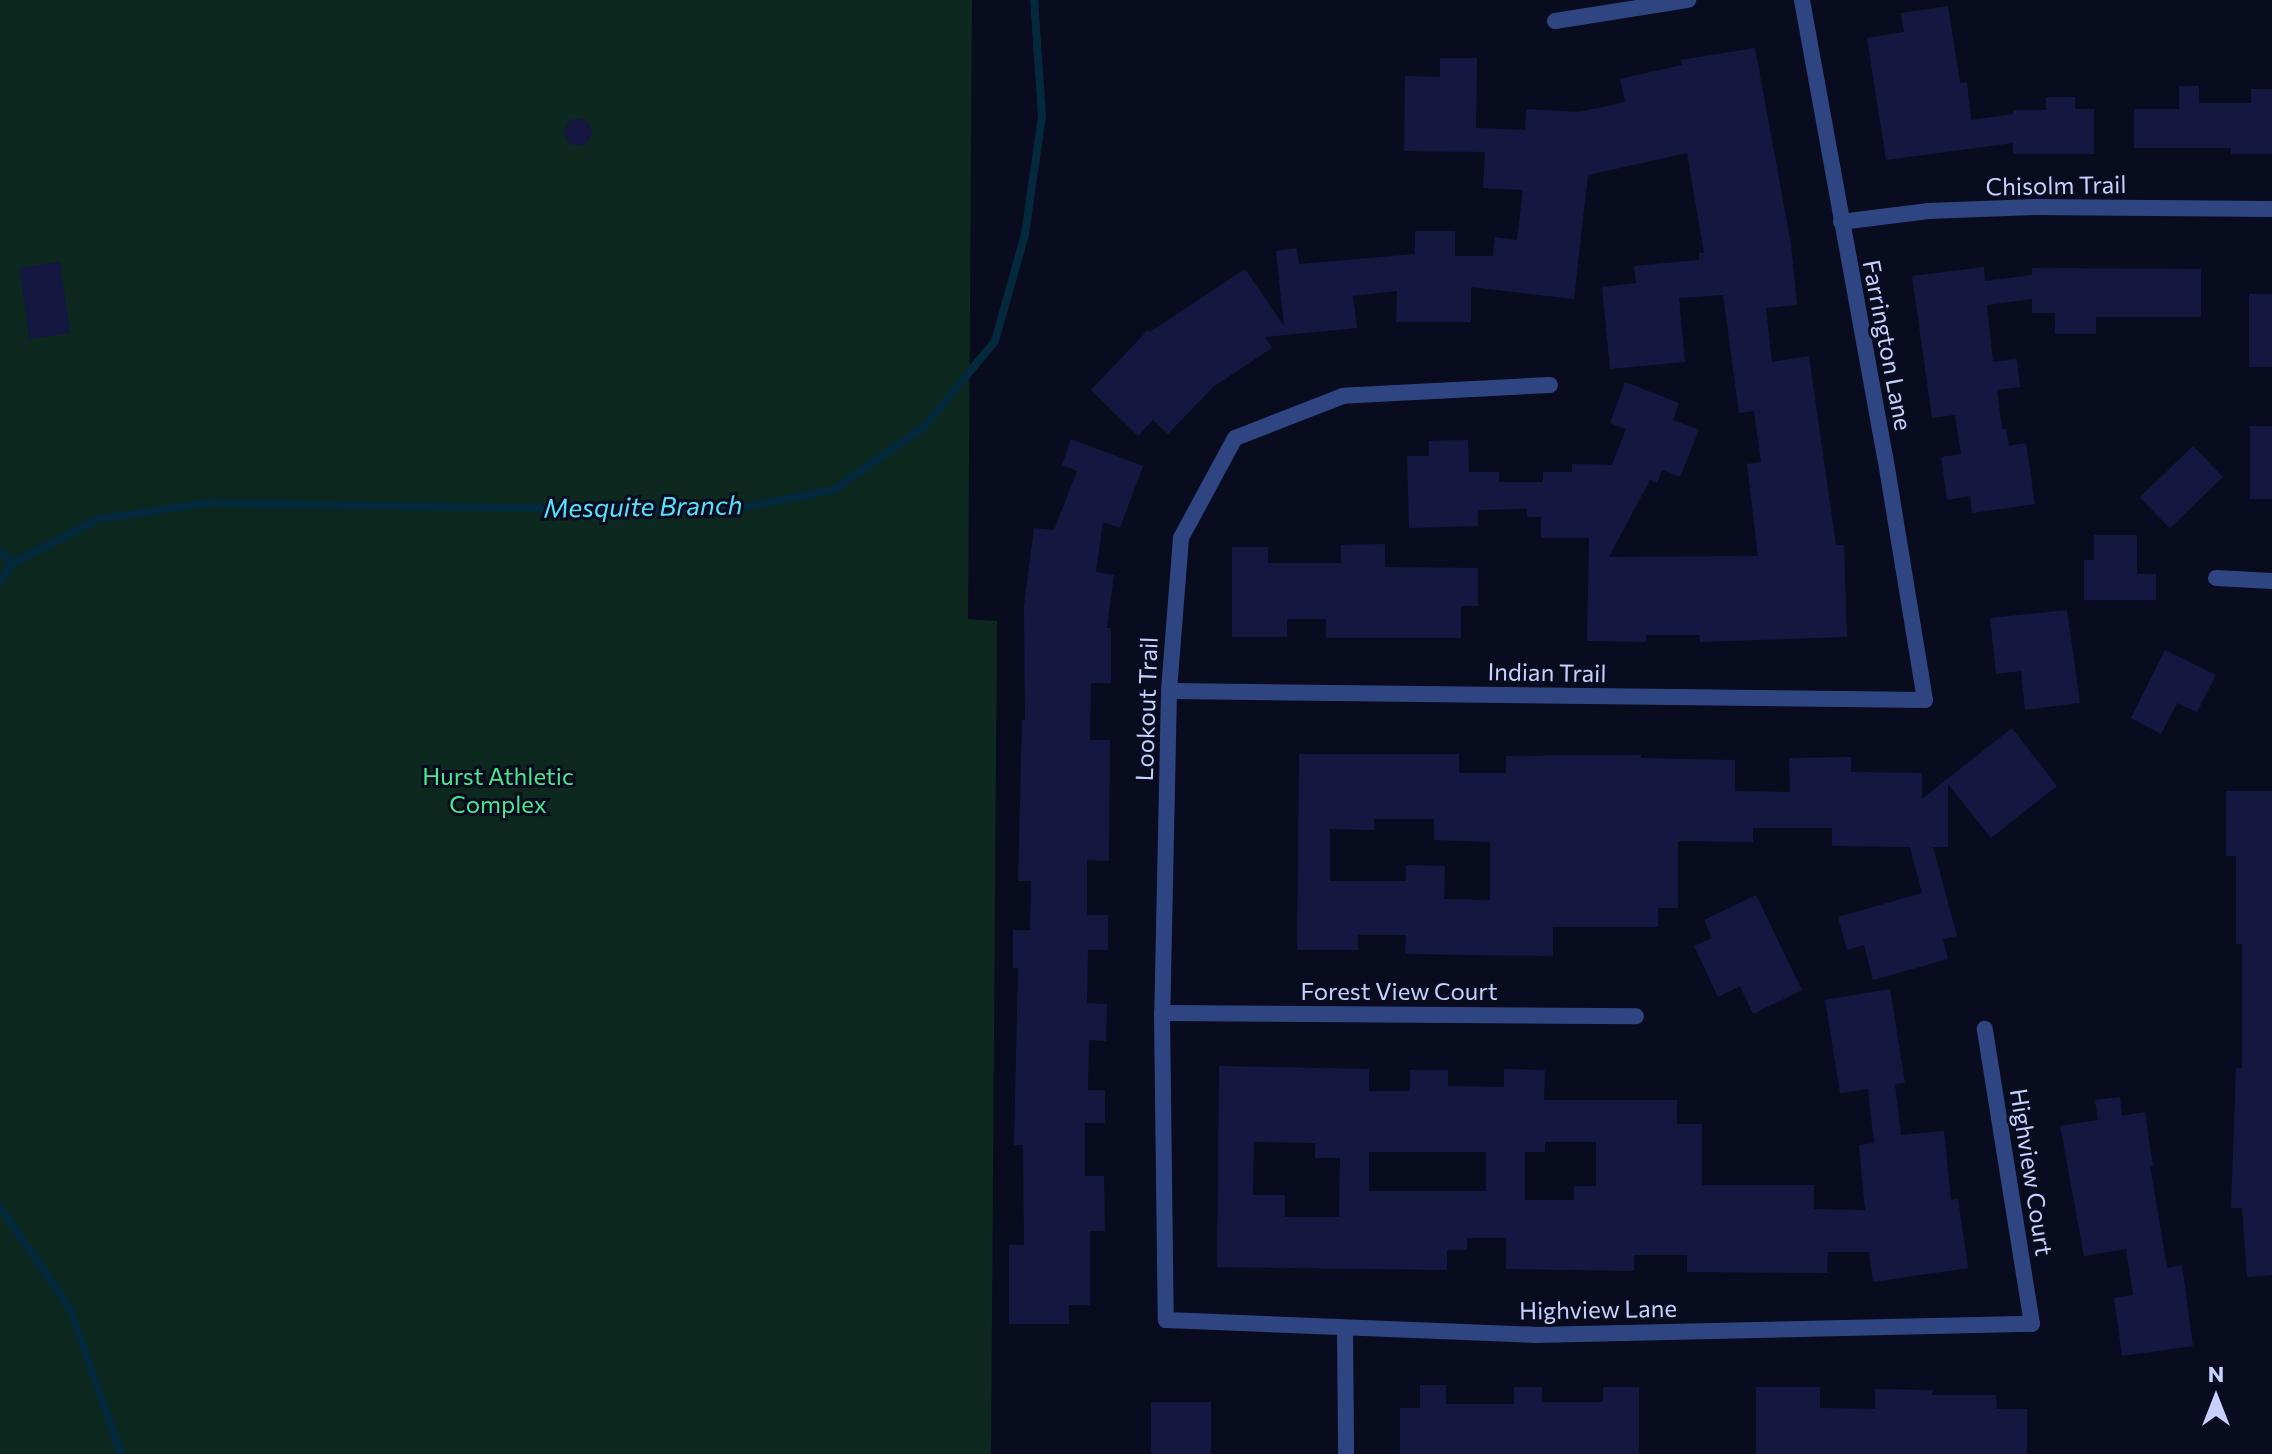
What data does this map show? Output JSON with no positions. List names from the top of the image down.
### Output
{
  "streets": {
    "street": [
      "Chisolm Trail",
      "Farrington Lane",
      "Indian Trail",
      "Lookout Trail",
      "Forest View Court",
      "Highview Court",
      "Highview Lane"
    ]
  },
  "crossings": [
    ["Chisolm Trail", "Farrington Lane"],
    ["Farrington Lane", "Indian Trail"],
    ["Indian Trail", "Lookout Trail"],
    ["Lookout Trail", "Forest View Court"],
    ["Lookout Trail", "Highview Lane"],
    ["Highview Court", "Highview Lane"]
  ],
  "water": ["Mesquite Branch"],
  "parks": ["Hurst Athletic Complex"],
  "north": "top"
}
